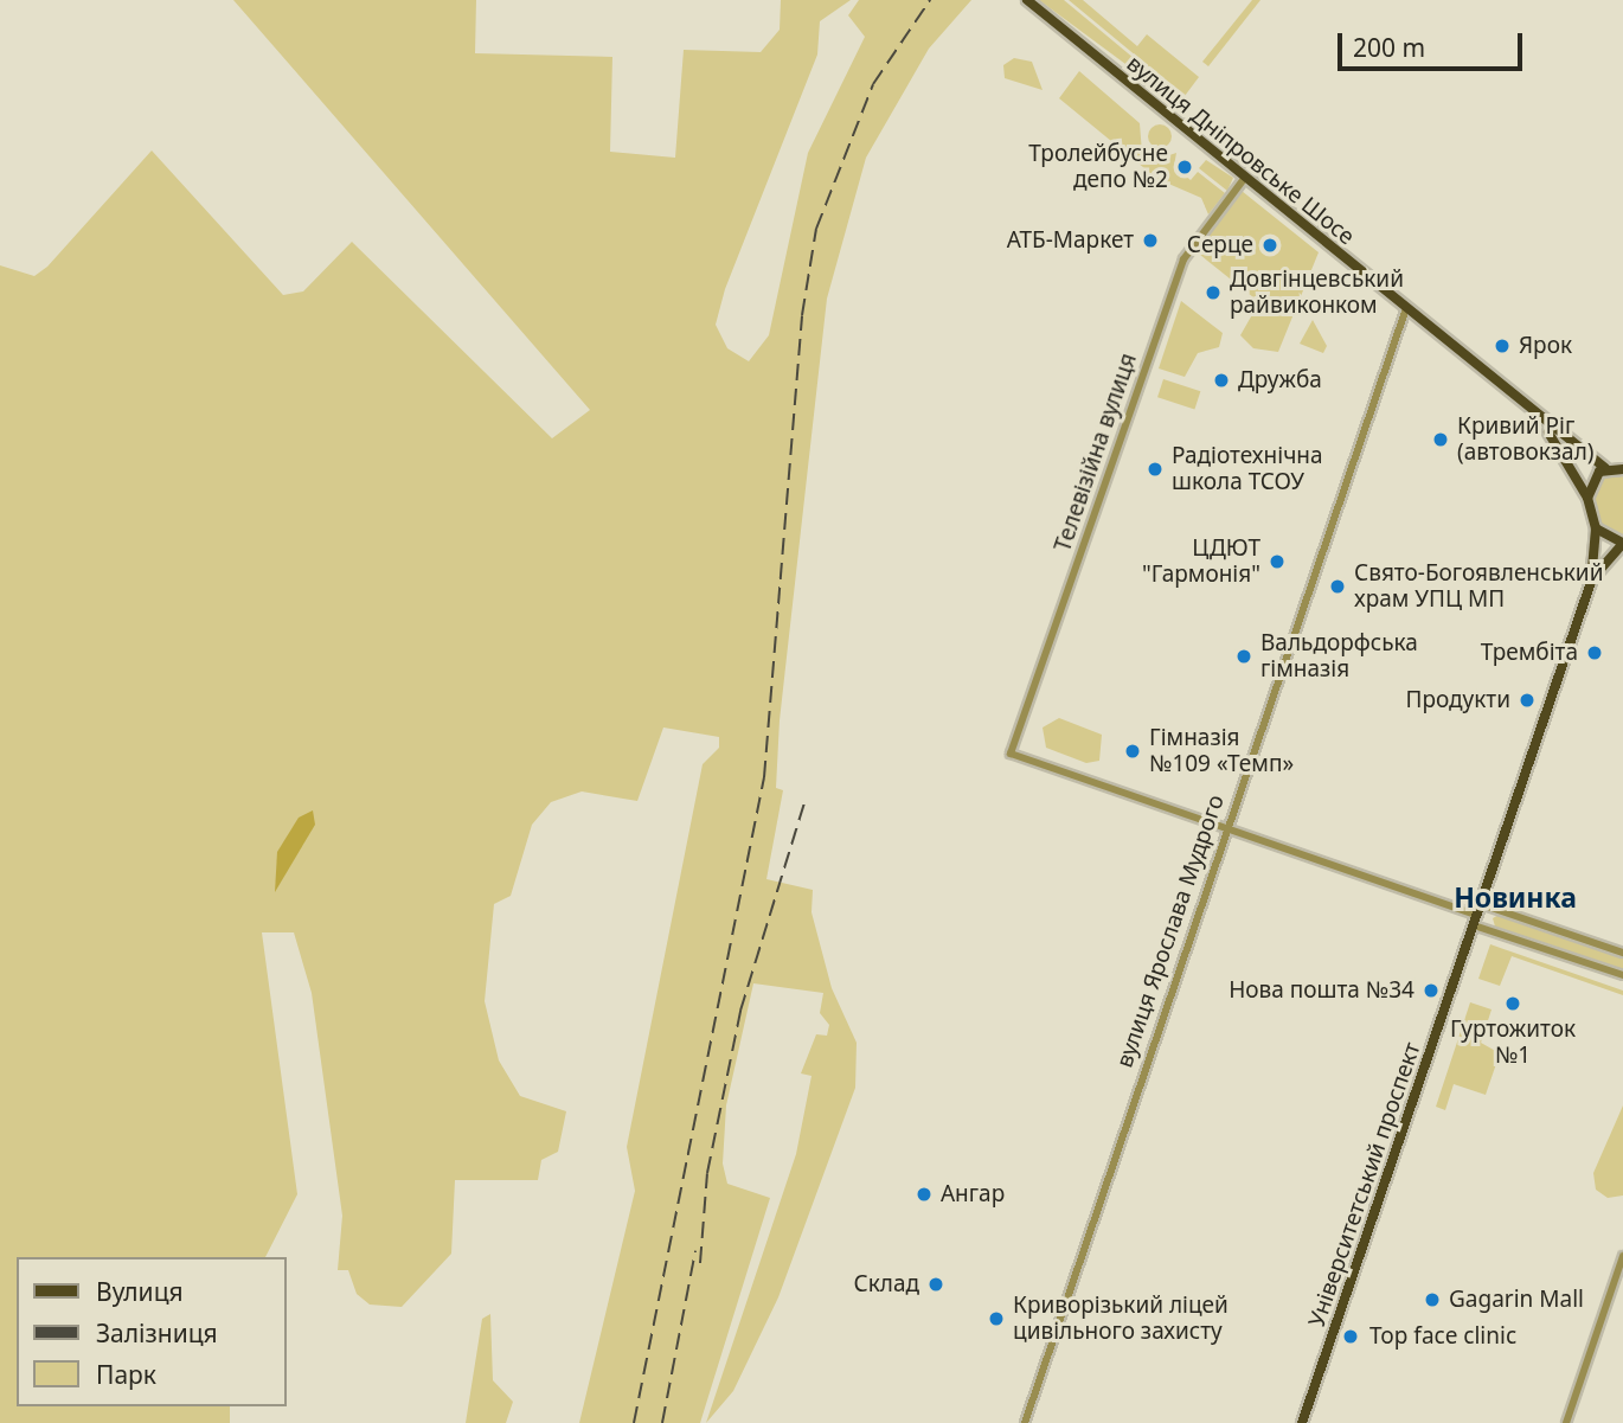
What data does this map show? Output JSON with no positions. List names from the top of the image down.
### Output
{
  "streets": {
    "main road": ["вулиця Дніпровське Шосе", "Університетський проспект"],
    "street": ["Телевізійна вулиця", "вулиця Ярослава Мудрого"]
  },
  "crossings": [
    ["вулиця Дніпровське Шосе", "Телевізійна вулиця"],
    ["вулиця Дніпровське Шосе", "вулиця Ярослава Мудрого"],
    ["Телевізійна вулиця", "вулиця Ярослава Мудрого"]
  ],
  "districts": ["Новинка"],
  "places": [
    "Тролейбусне депо №2",
    "АТБ-Маркет",
    "Серце",
    "Довгінцевський райвиконком",
    "Ярок",
    "Дружба",
    "Кривий Ріг (автовокзал)",
    "Радіотехнічна школа ТСОУ",
    "ЦДЮТ \"Гармонія\"",
    "Свято-Богоявленський храм УПЦ МП",
    "Трембіта",
    "Вальдорфська гімназія",
    "Продукти",
    "Гімназія №109 «Темп»",
    "Нова пошта №34",
    "Гуртожиток №1",
    "Ангар",
    "Склад",
    "Gagarin Mall",
    "Криворізький ліцей цивільного захисту",
    "Top face clinic"
  ],
  "legend": ["Вулиця", "Залізниця", "Парк"],
  "scale_bar": "200 m"
}
